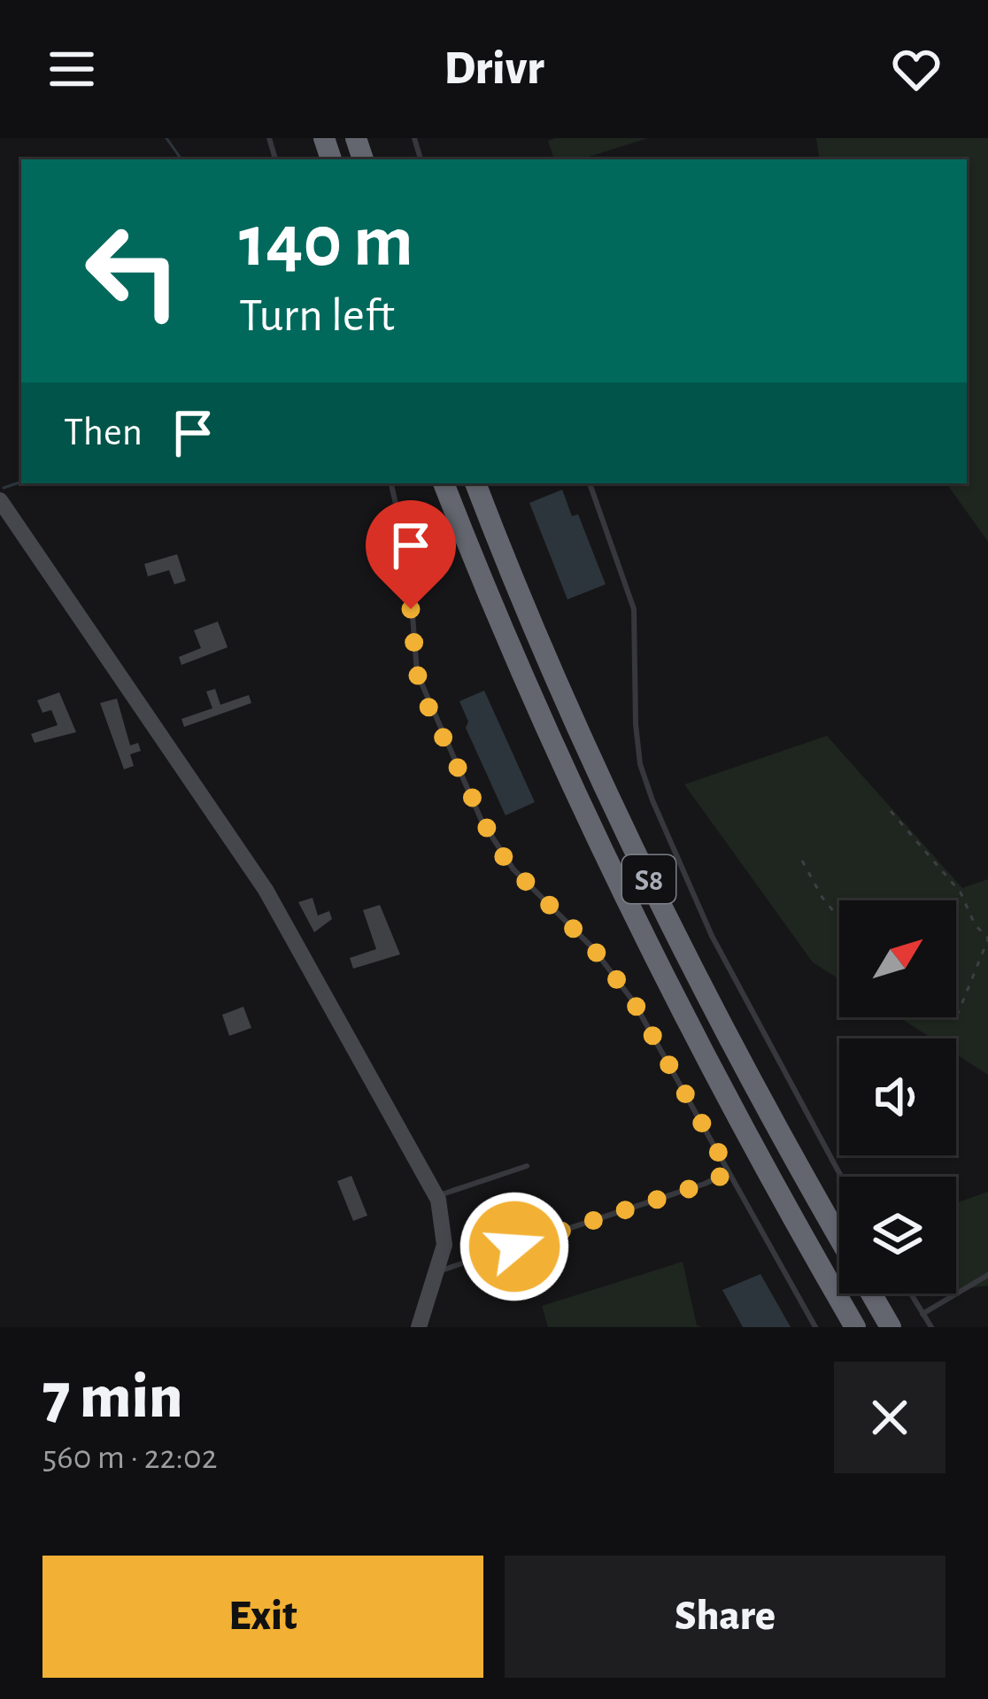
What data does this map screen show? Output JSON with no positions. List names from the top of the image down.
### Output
{
  "streets": {
    "highway": ["S8"]
  },
  "north": "top right",
  "page": {
    "header": "Drivr",
    "turn": ["140 m", "Turn left"],
    "then": "Then",
    "heading": ["7 min", "560 m · 22:02"],
    "buttons": ["Exit", "Share"]
  }
}
